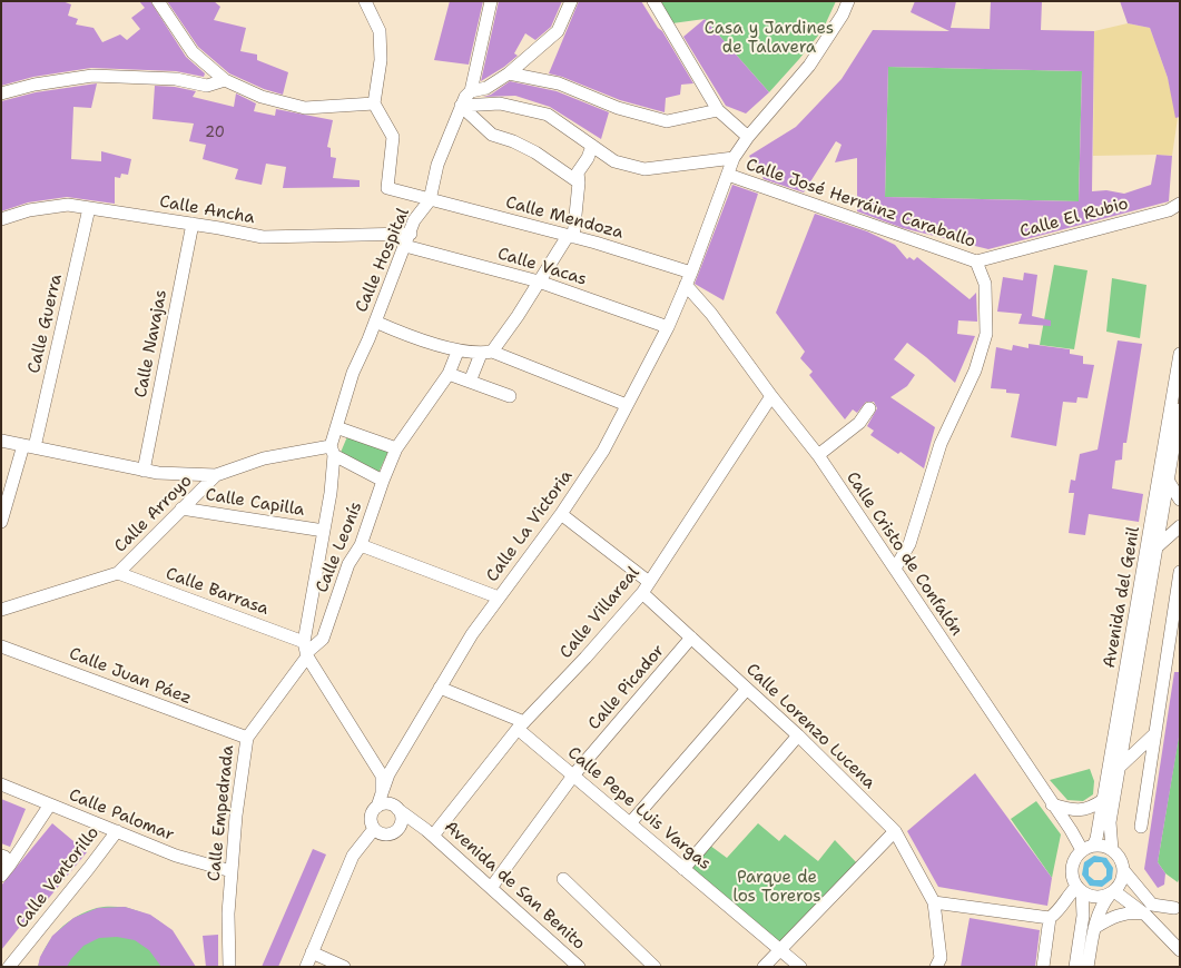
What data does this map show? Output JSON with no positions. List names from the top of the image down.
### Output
{
  "streets": {
    "street": [
      "Calle José Herráinz Caraballo",
      "Calle Ancha",
      "Calle Mendoza",
      "Calle El Rubio",
      "Calle Hospital",
      "Calle Vacas",
      "Calle Guerra",
      "Calle Navajas",
      "Calle Capilla",
      "Calle Arroyo",
      "Calle La Victoria",
      "Calle Leonís",
      "Calle Cristo de Confalón",
      "Calle Barrasa",
      "Avenida del Genil",
      "Calle Villareal",
      "Calle Juan Páez",
      "Calle Picador",
      "Calle Lorenzo Lucena",
      "Calle Pepe Luis Vargas",
      "Calle Empedrada",
      "Calle Palomar",
      "Calle Ventorillo",
      "Avenida de San Benito"
    ]
  },
  "crossings": [
    ["Calle José Herráinz Caraballo", "Calle El Rubio"],
    ["Calle José Herráinz Caraballo", "Calle La Victoria"],
    ["Calle José Herráinz Caraballo", "Calle Cristo de Confalón"],
    ["Calle Ancha", "Calle Hospital"],
    ["Calle Ancha", "Calle Guerra"],
    ["Calle Ancha", "Calle Navajas"],
    ["Calle Mendoza", "Calle Hospital"],
    ["Calle Mendoza", "Calle La Victoria"],
    ["Calle Hospital", "Calle Vacas"],
    ["Calle Hospital", "Calle Arroyo"],
    ["Calle Hospital", "Calle Empedrada"],
    ["Calle Vacas", "Calle La Victoria"],
    ["Calle Capilla", "Calle Arroyo"],
    ["Calle Capilla", "Calle Empedrada"],
    ["Calle Arroyo", "Calle Barrasa"],
    ["Calle Arroyo", "Calle Empedrada"],
    ["Calle La Victoria", "Calle Cristo de Confalón"],
    ["Calle La Victoria", "Calle Pepe Luis Vargas"],
    ["Calle La Victoria", "Avenida de San Benito"],
    ["Calle Leonís", "Calle Barrasa"],
    ["Calle Leonís", "Calle Empedrada"],
    ["Calle Cristo de Confalón", "Avenida del Genil"],
    ["Calle Cristo de Confalón", "Calle Villareal"],
    ["Calle Barrasa", "Calle Empedrada"],
    ["Calle Villareal", "Calle Lorenzo Lucena"],
    ["Calle Villareal", "Calle Pepe Luis Vargas"],
    ["Calle Villareal", "Avenida de San Benito"],
    ["Calle Juan Páez", "Calle Empedrada"],
    ["Calle Picador", "Calle Lorenzo Lucena"],
    ["Calle Picador", "Calle Pepe Luis Vargas"],
    ["Calle Picador", "Avenida de San Benito"],
    ["Calle Empedrada", "Calle Palomar"],
    ["Calle Palomar", "Calle Ventorillo"]
  ],
  "parks": ["Casa y Jardines de Talavera", "Parque de los Toreros"],
  "house_numbers": ["20"]
}
